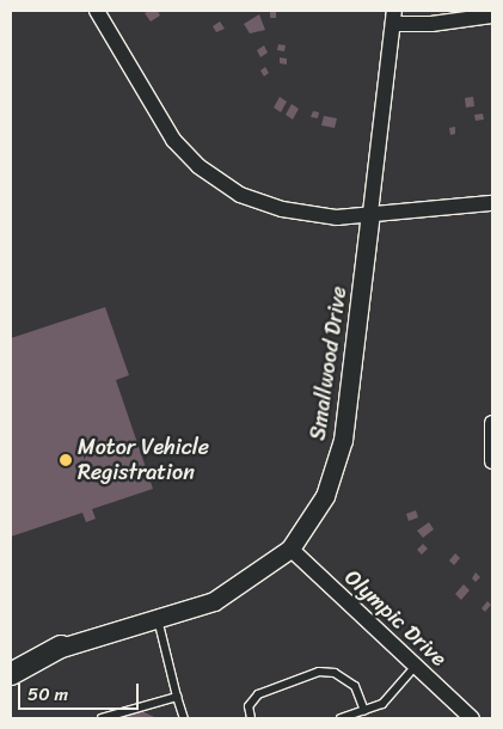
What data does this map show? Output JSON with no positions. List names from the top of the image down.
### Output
{
  "streets": {
    "street": ["Smallwood Drive", "Olympic Drive"]
  },
  "crossings": [
    ["Smallwood Drive", "Olympic Drive"]
  ],
  "places": ["Motor Vehicle Registration"],
  "scale_bar": "50 m"
}
